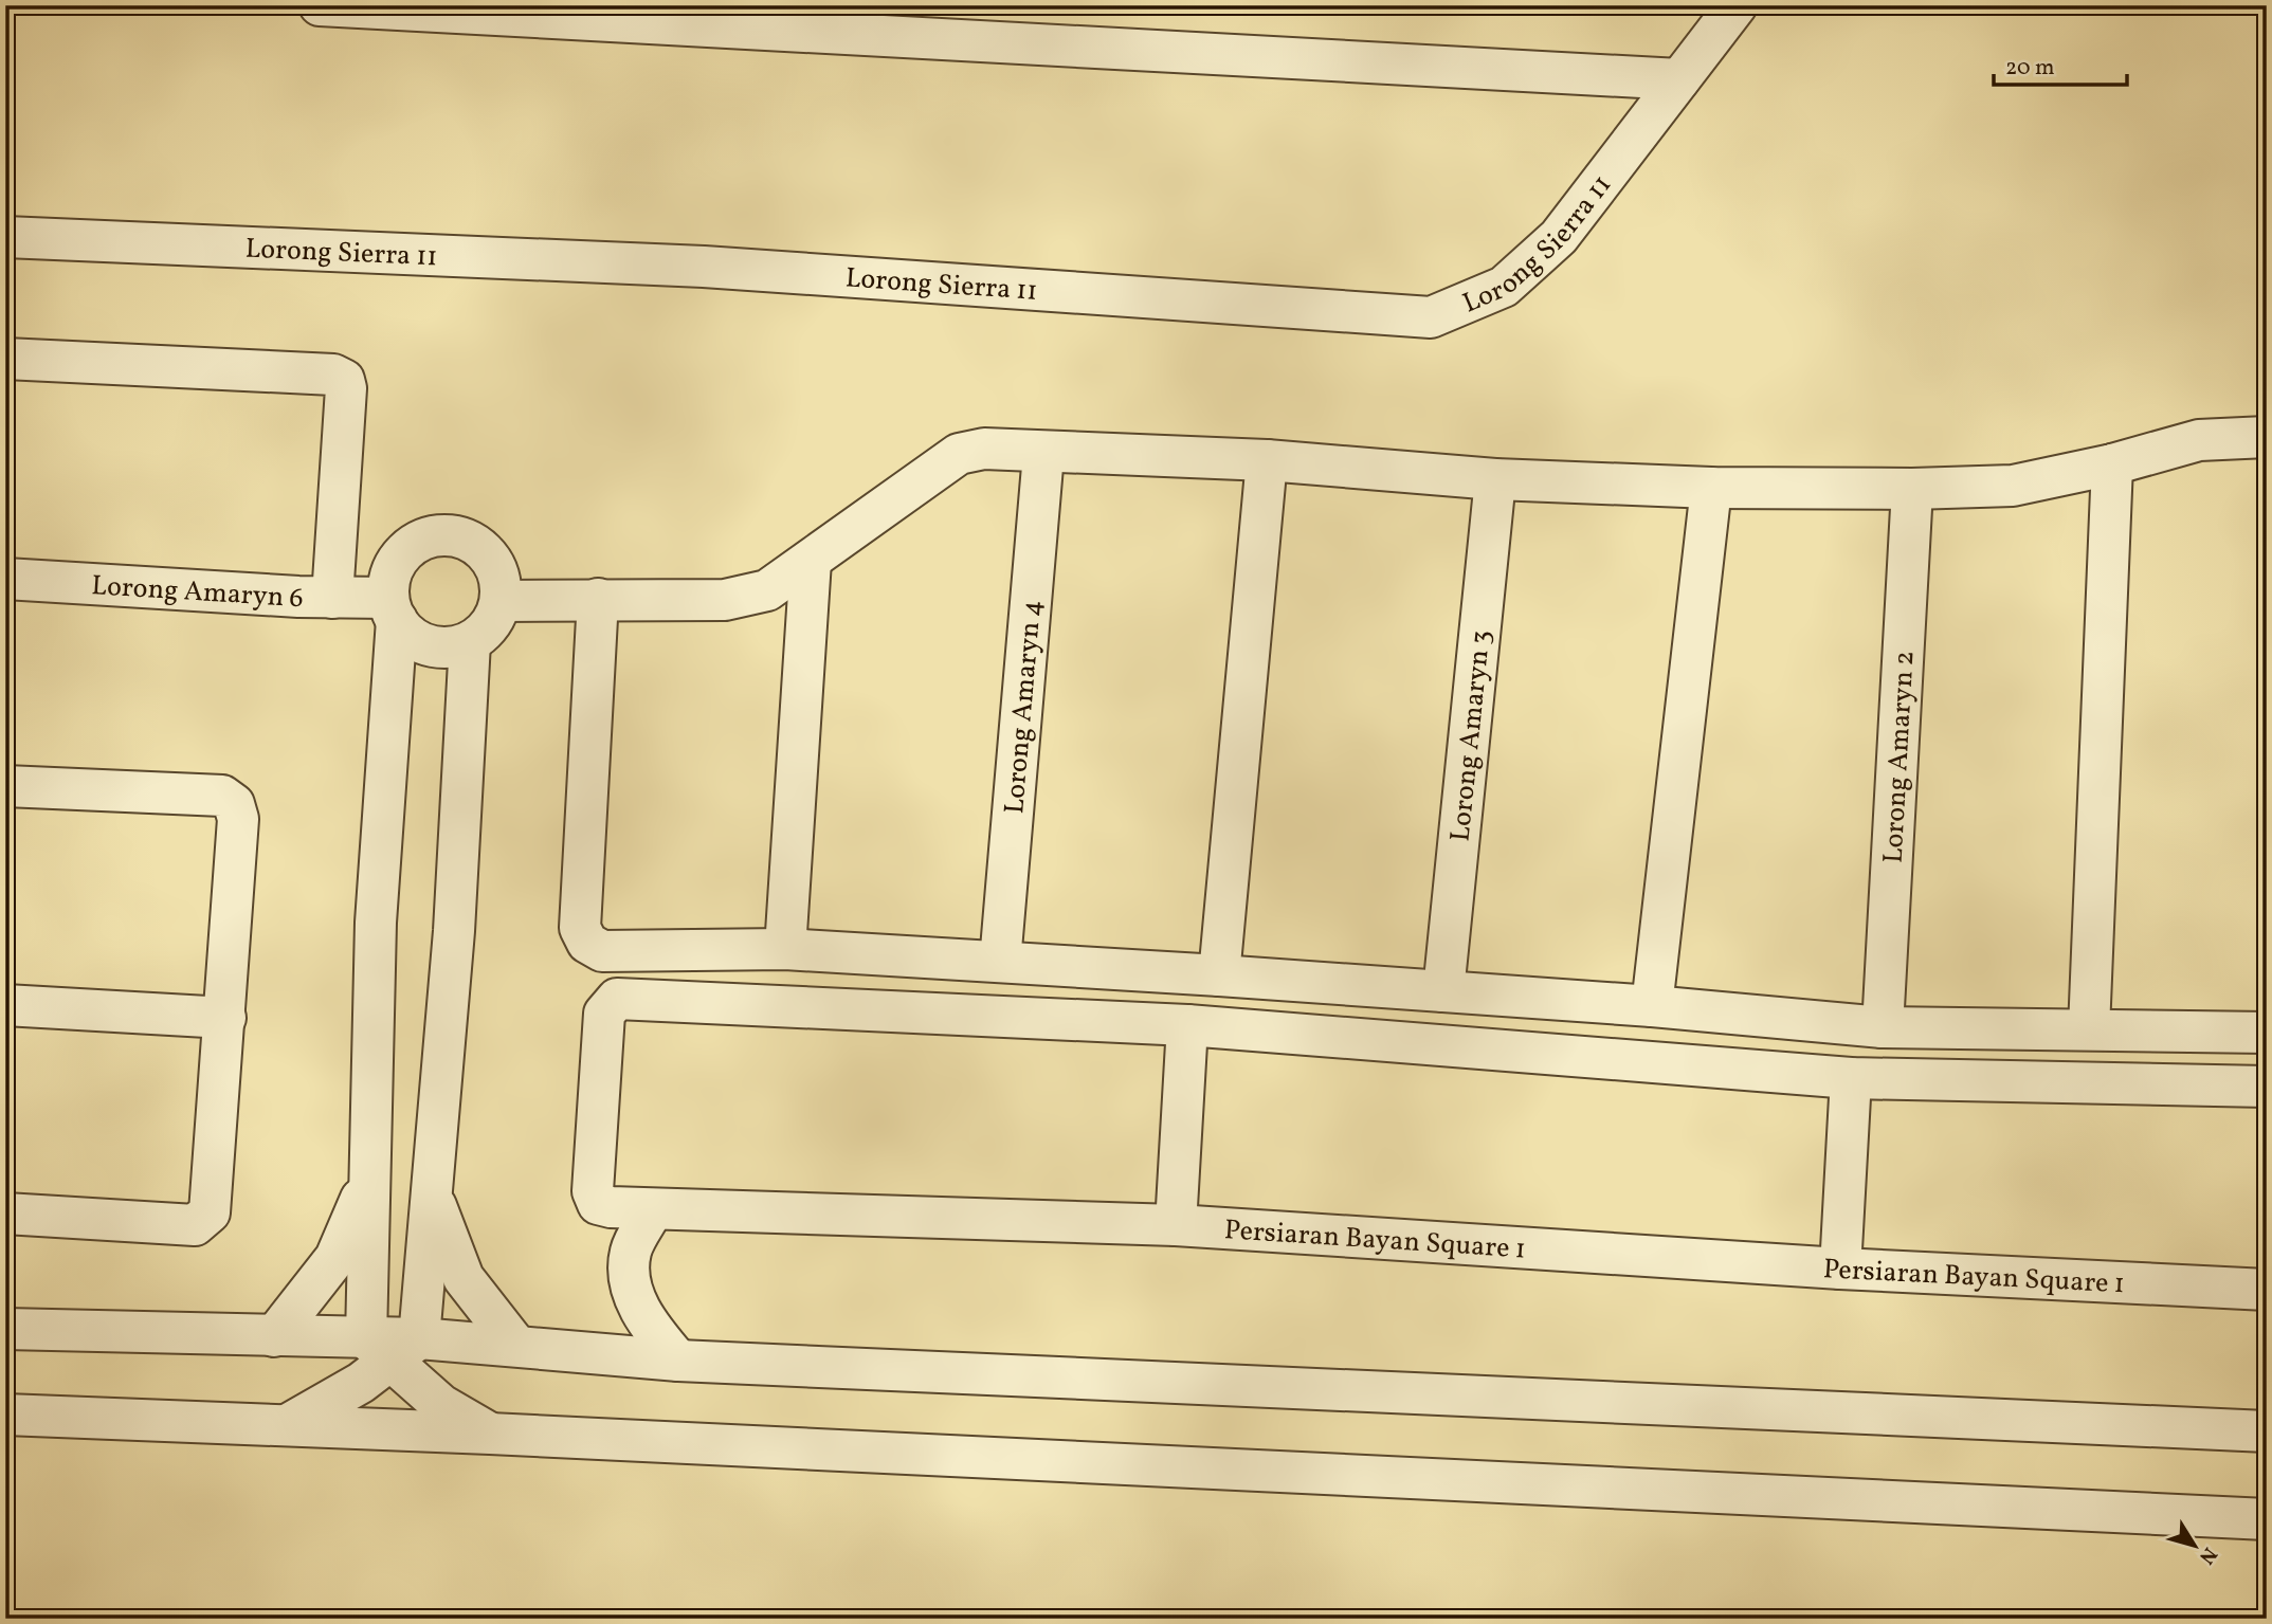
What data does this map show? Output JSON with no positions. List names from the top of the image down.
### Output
{
  "streets": {
    "street": [
      "Lorong Sierra 11",
      "Lorong Amaryn 6",
      "Lorong Amaryn 4",
      "Lorong Amaryn 3",
      "Lorong Amaryn 2",
      "Persiaran Bayan Square 1"
    ]
  },
  "scale_bar": "20 m",
  "north": "bottom right"
}
